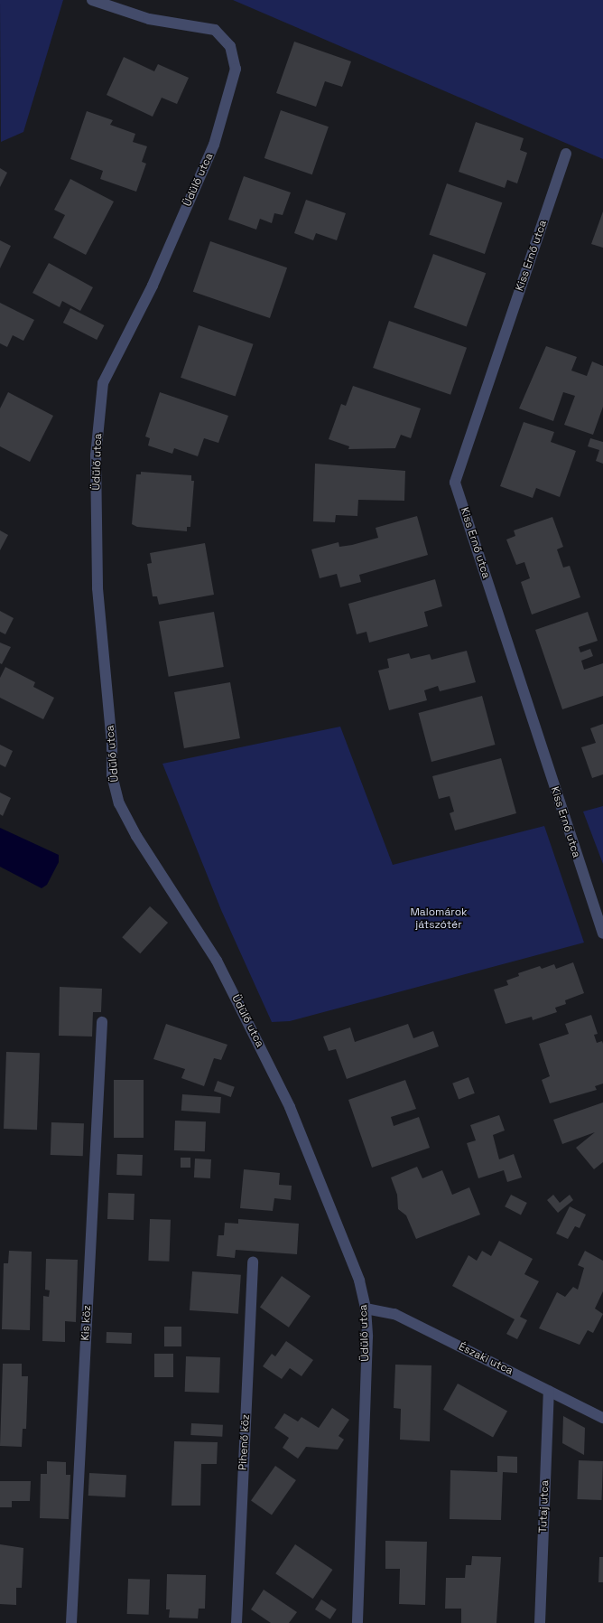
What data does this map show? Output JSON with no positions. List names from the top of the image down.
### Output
{
  "streets": {
    "street": [
      "Üdülő utca",
      "Kiss Ernő utca",
      "Kis köz",
      "Északi utca",
      "Pihenő köz",
      "Tutaj utca"
    ]
  },
  "crossings": [
    ["Üdülő utca", "Északi utca"],
    ["Északi utca", "Tutaj utca"]
  ],
  "parks": ["Malomárok játszótér"]
}
